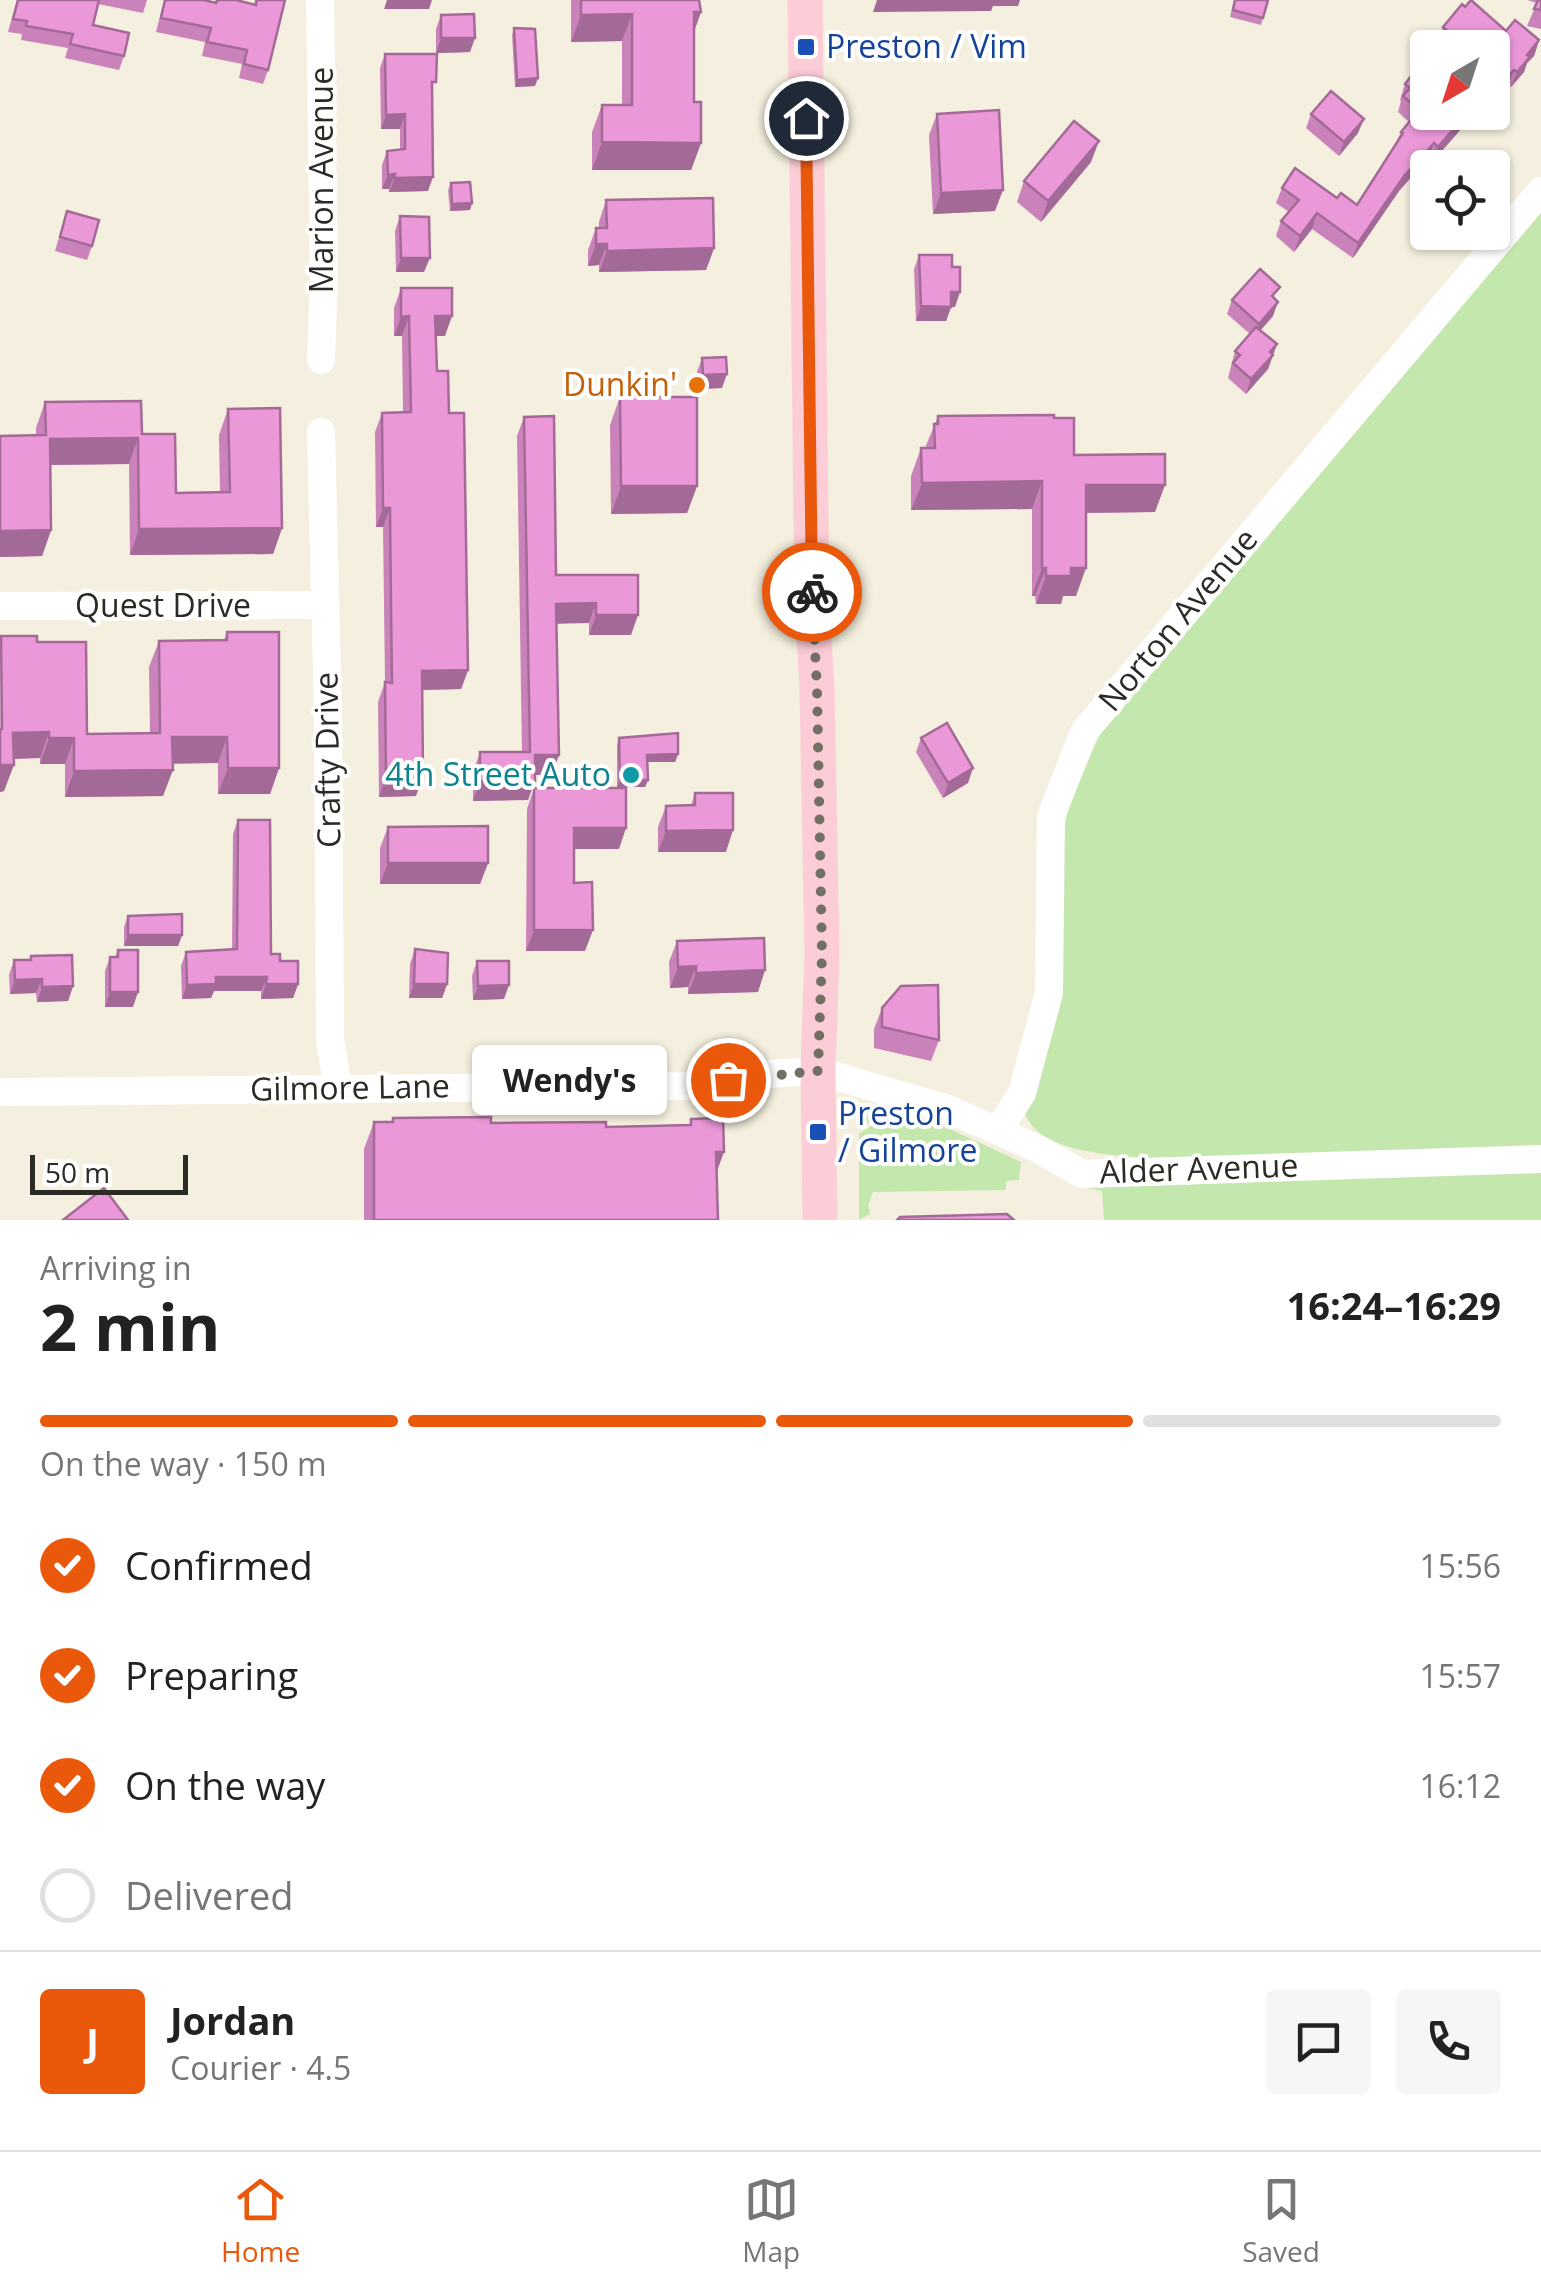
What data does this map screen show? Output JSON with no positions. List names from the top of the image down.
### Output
{
  "streets": {
    "street": [
      "Marion Avenue",
      "Quest Drive",
      "Norton Avenue",
      "Crafty Drive",
      "Gilmore Lane",
      "Alder Avenue"
    ]
  },
  "crossings": [
    ["Quest Drive", "Crafty Drive"],
    ["Norton Avenue", "Alder Avenue"],
    ["Crafty Drive", "Gilmore Lane"],
    ["Gilmore Lane", "Alder Avenue"]
  ],
  "places": {
    "transit": ["Preston / Vim", "Preston / Gilmore"],
    "other": ["Dunkin'", "4th Street Auto", "Wendy's"]
  },
  "scale_bar": "50 m",
  "north": "bottom left",
  "page": {
    "bubble": "Wendy's",
    "scale": "50 m",
    "heading": ["2 min", "Arriving in", "16:24–16:29"],
    "panel": ["Jordan", "Courier · 4.5"],
    "bar": "On the way · 150 m",
    "list": [
      ["Confirmed", "15:56"],
      ["Preparing", "15:57"],
      ["On the way", "16:12"],
      "Delivered"
    ],
    "round": "J",
    "tabs": ["Home", "Map", "Saved"]
  }
}
